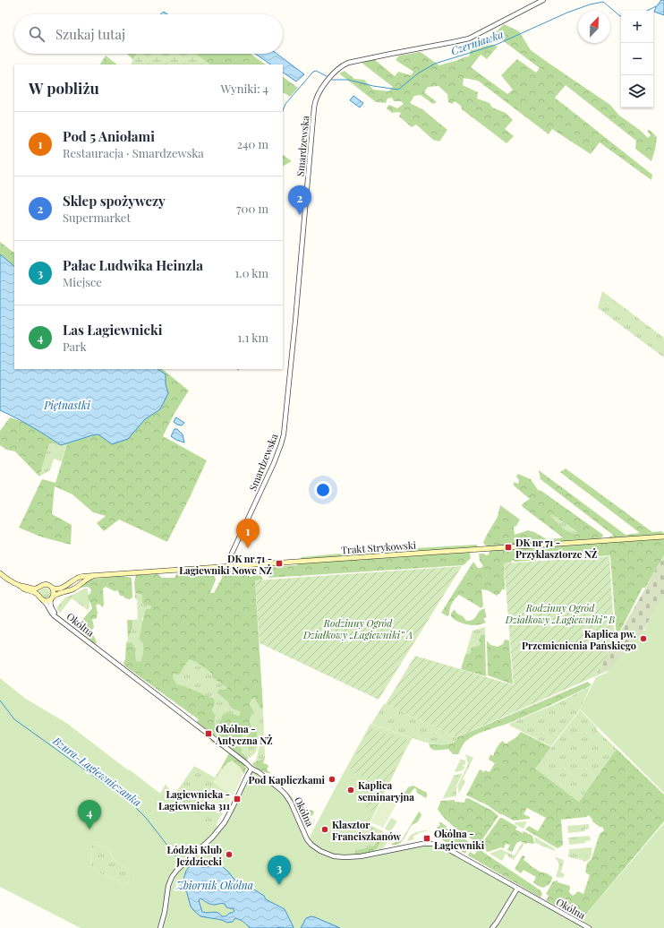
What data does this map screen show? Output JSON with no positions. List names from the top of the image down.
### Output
{
  "streets": {
    "main road": ["Trakt Strykowski"],
    "street": ["Smardzewska", "Okólna"]
  },
  "crossings": [
    ["Smardzewska", "Trakt Strykowski"],
    ["Trakt Strykowski", "Okólna"]
  ],
  "water": [
    "Czerniawka",
    "Piętnastki",
    "Bzura-Łagiewniczanka",
    "Zbiornik Okólna"
  ],
  "parks": ["Rodzinny Ogród Działkowy „Łagiewniki” B", "Rodzinny Ogród Działkowy „Łagiewniki” A"],
  "places": {
    "transit": [
      "DK nr 71 - Przyklasztorze NŻ",
      "DK nr 71 - Łagiewniki Nowe NŻ",
      "Okólna - Antyczna NŻ",
      "Łagiewnicka - Łagiewnicka 311",
      "Okólna - Łagiewniki"
    ],
    "other": [
      "Kaplica pw. Przemienienia Pańskiego",
      "Pod Kapliczkami",
      "Kaplica seminaryjna",
      "Klasztor Franciszkanów",
      "Łódzki Klub Jeździecki"
    ]
  },
  "north": "top right",
  "page": {
    "map_buttons": ["+", "−"],
    "search": "Szukaj tutaj",
    "heading": ["W pobliżu", "Wyniki: 4"],
    "list": [
      {
        "mark": "1",
        "name": "Pod 5 Aniołami",
        "note": "Restauracja · Smardzewska",
        "value": "240 m"
      },
      {
        "mark": "2",
        "name": "Sklep spożywczy",
        "note": "Supermarket",
        "value": "700 m"
      },
      {
        "mark": "3",
        "name": "Pałac Ludwika Heinzla",
        "note": "Miejsce",
        "value": "1.0 km"
      },
      {
        "mark": "4",
        "name": "Las Łagiewnicki",
        "note": "Park",
        "value": "1.1 km"
      }
    ],
    "pins": [
      "2",
      "1",
      "4",
      "3"
    ]
  }
}
